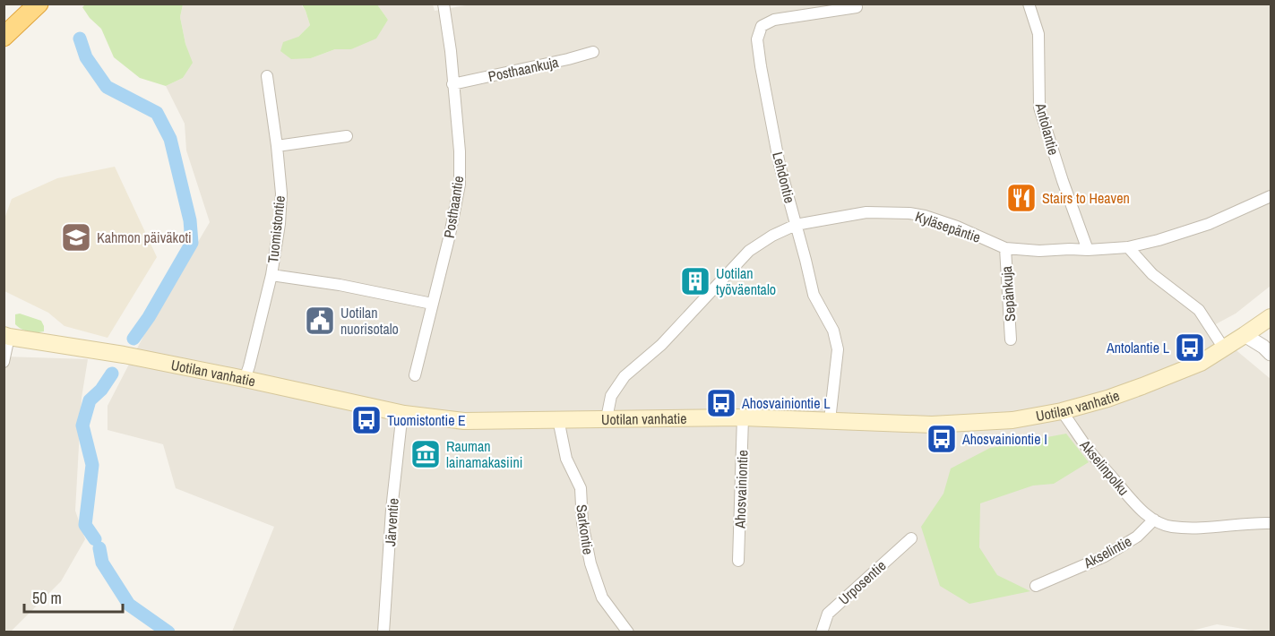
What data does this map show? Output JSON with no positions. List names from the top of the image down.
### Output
{
  "streets": {
    "main road": ["Uotilan vanhatie"],
    "street": [
      "Posthaankuja",
      "Antolantie",
      "Lehdontie",
      "Posthaantie",
      "Kyläsepäntie",
      "Tuomistontie",
      "Sepänkuja",
      "Akselinpolku",
      "Ahosvainiontie",
      "Järventie",
      "Sarkontie",
      "Akselintie",
      "Urposentie"
    ]
  },
  "crossings": [
    ["Posthaankuja", "Posthaantie"],
    ["Antolantie", "Kyläsepäntie"],
    ["Lehdontie", "Kyläsepäntie"],
    ["Lehdontie", "Uotilan vanhatie"],
    ["Kyläsepäntie", "Sepänkuja"],
    ["Kyläsepäntie", "Uotilan vanhatie"],
    ["Tuomistontie", "Uotilan vanhatie"],
    ["Uotilan vanhatie", "Akselinpolku"],
    ["Uotilan vanhatie", "Ahosvainiontie"],
    ["Uotilan vanhatie", "Järventie"],
    ["Uotilan vanhatie", "Sarkontie"],
    ["Akselinpolku", "Akselintie"]
  ],
  "places": {
    "restaurant": ["Stairs to Heaven"],
    "school or university": ["Kahmon päiväkoti"],
    "building": ["Uotilan työväentalo"],
    "public building": ["Uotilan nuorisotalo"],
    "bus stop": [
      "Antolantie L",
      "Ahosvainiontie L",
      "Tuomistontie E",
      "Ahosvainiontie I"
    ],
    "museum": ["Rauman lainamakasiini"]
  },
  "scale_bar": "50 m"
}
